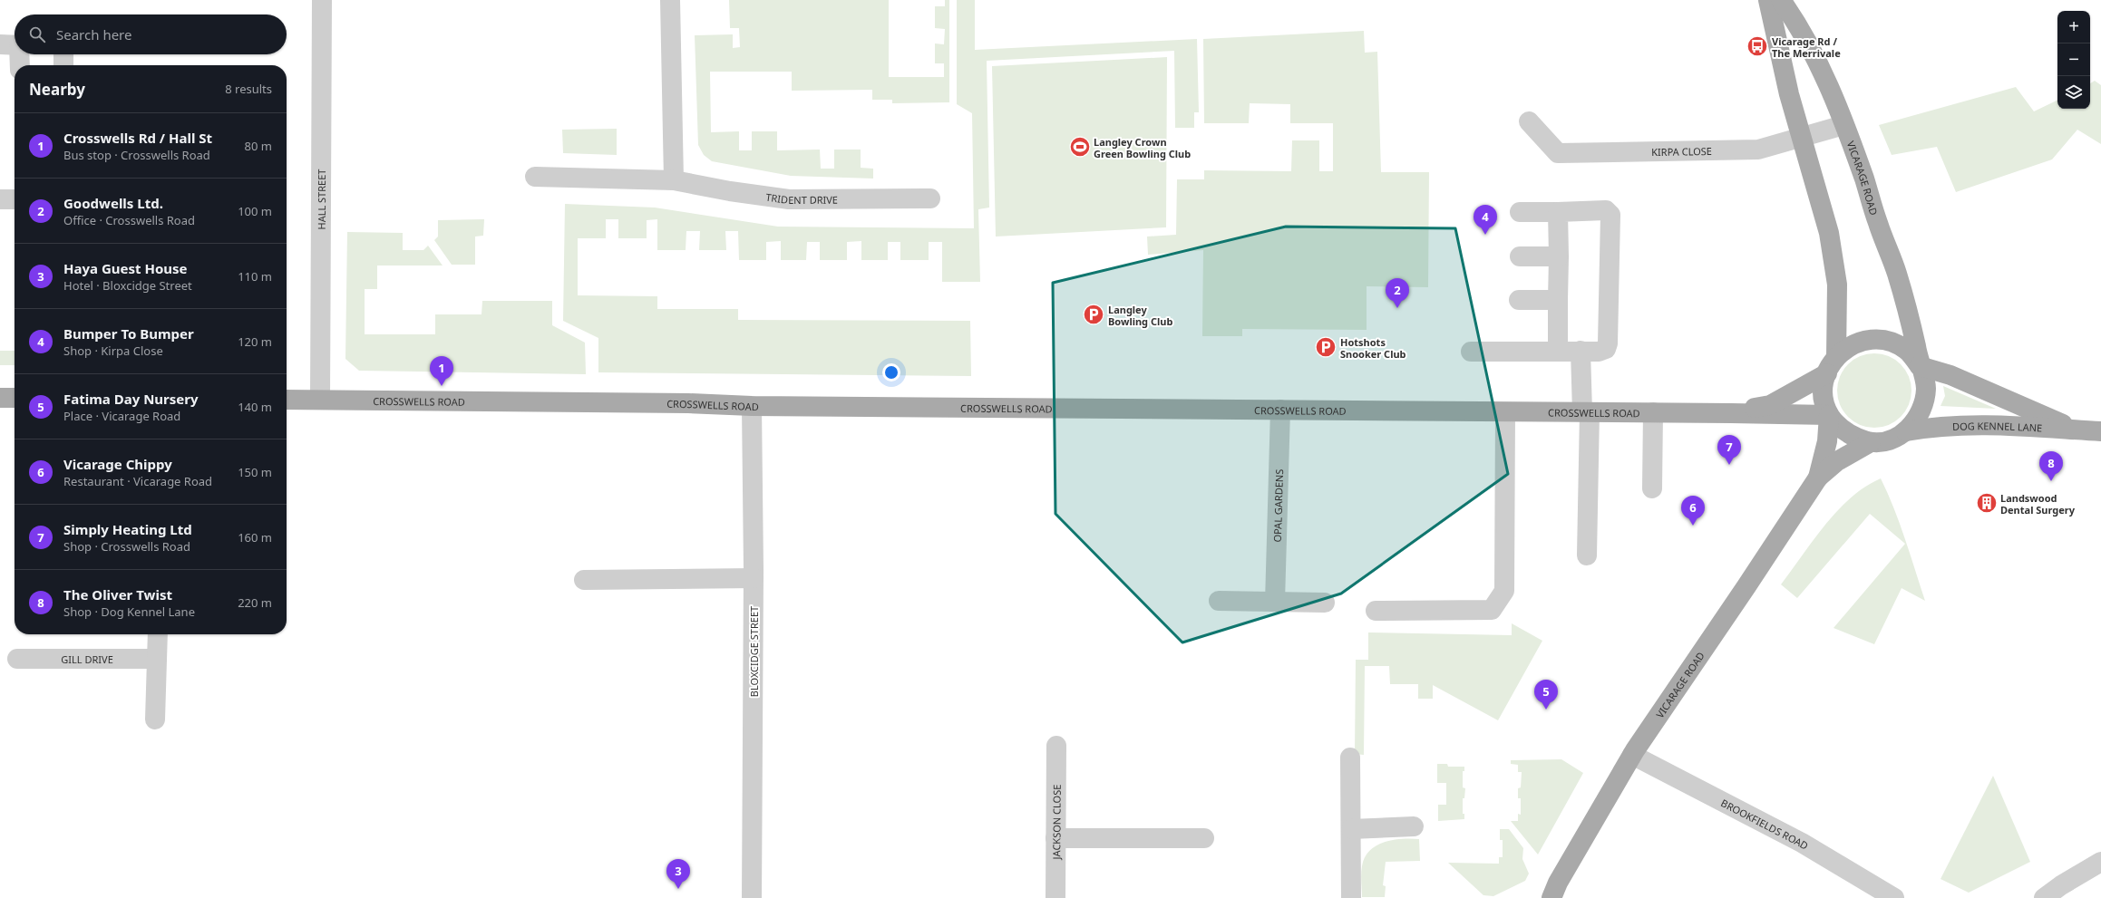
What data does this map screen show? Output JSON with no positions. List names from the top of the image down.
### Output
{
  "streets": {
    "main road": ["VICARAGE ROAD", "CROSSWELLS ROAD", "DOG KENNEL LANE"],
    "street": [
      "KIRPA CLOSE",
      "TRIDENT DRIVE",
      "HALL STREET",
      "OPAL GARDENS",
      "BLOXCIDGE STREET",
      "GILL DRIVE",
      "JACKSON CLOSE",
      "BROOKFIELDS ROAD"
    ]
  },
  "crossings": [
    ["KIRPA CLOSE", "VICARAGE ROAD"],
    ["VICARAGE ROAD", "CROSSWELLS ROAD"],
    ["VICARAGE ROAD", "DOG KENNEL LANE"],
    ["VICARAGE ROAD", "BROOKFIELDS ROAD"],
    ["HALL STREET", "CROSSWELLS ROAD"],
    ["CROSSWELLS ROAD", "DOG KENNEL LANE"],
    ["CROSSWELLS ROAD", "OPAL GARDENS"],
    ["CROSSWELLS ROAD", "BLOXCIDGE STREET"]
  ],
  "places": {
    "bus stop": ["Vicarage Rd / The Merrivale"],
    "sports": ["Langley Crown Green Bowling Club"],
    "parking": ["Langley Bowling Club", "Hotshots Snooker Club"],
    "building": ["Landswood Dental Surgery"]
  },
  "page": {
    "map_buttons": ["+", "−"],
    "search": "Search here",
    "heading": ["Nearby", "8 results"],
    "list": [
      {
        "mark": "1",
        "name": "Crosswells Rd / Hall St",
        "note": "Bus stop · Crosswells Road",
        "value": "80 m"
      },
      {
        "mark": "2",
        "name": "Goodwells Ltd.",
        "note": "Office · Crosswells Road",
        "value": "100 m"
      },
      {
        "mark": "3",
        "name": "Haya Guest House",
        "note": "Hotel · Bloxcidge Street",
        "value": "110 m"
      },
      {
        "mark": "4",
        "name": "Bumper To Bumper",
        "note": "Shop · Kirpa Close",
        "value": "120 m"
      },
      {
        "mark": "5",
        "name": "Fatima Day Nursery",
        "note": "Place · Vicarage Road",
        "value": "140 m"
      },
      {
        "mark": "6",
        "name": "Vicarage Chippy",
        "note": "Restaurant · Vicarage Road",
        "value": "150 m"
      },
      {
        "mark": "7",
        "name": "Simply Heating Ltd",
        "note": "Shop · Crosswells Road",
        "value": "160 m"
      },
      {
        "mark": "8",
        "name": "The Oliver Twist",
        "note": "Shop · Dog Kennel Lane",
        "value": "220 m"
      }
    ],
    "pins": [
      "4",
      "2",
      "1",
      "7",
      "8",
      "6",
      "5",
      "3"
    ]
  }
}
